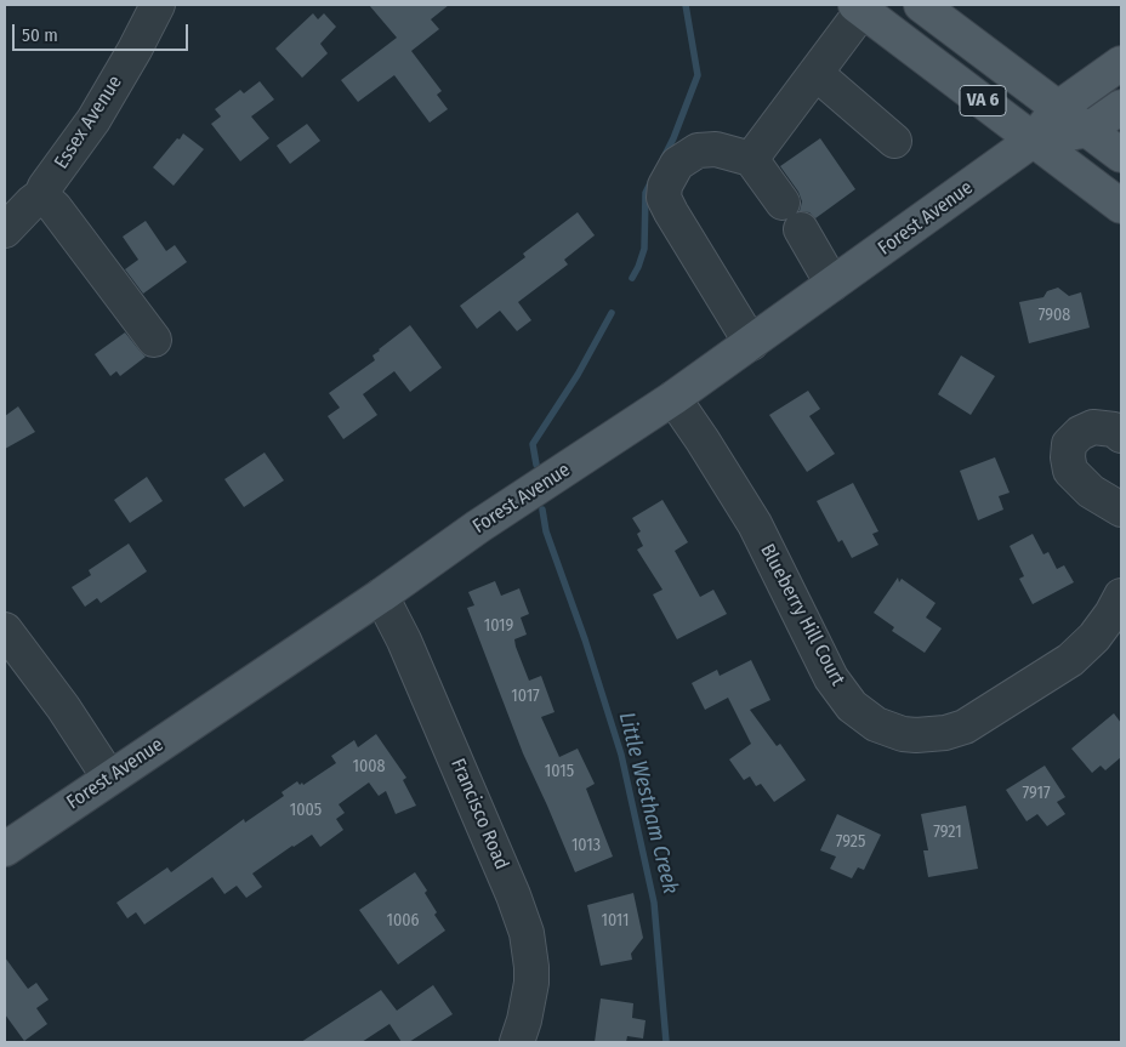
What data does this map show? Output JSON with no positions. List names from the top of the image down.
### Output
{
  "streets": {
    "main road": ["VA 6", "Forest Avenue"],
    "street": ["Essex Avenue", "Blueberry Hill Court", "Francisco Road"]
  },
  "crossings": [
    ["VA 6", "Forest Avenue"],
    ["Forest Avenue", "Blueberry Hill Court"],
    ["Forest Avenue", "Francisco Road"]
  ],
  "water": ["Little Westham Creek"],
  "house_numbers": [
    "7908",
    "1019",
    "1017",
    "1008",
    "1015",
    "7917",
    "1005",
    "7921",
    "7925",
    "1013",
    "1006",
    "1011"
  ],
  "scale_bar": "50 m"
}
